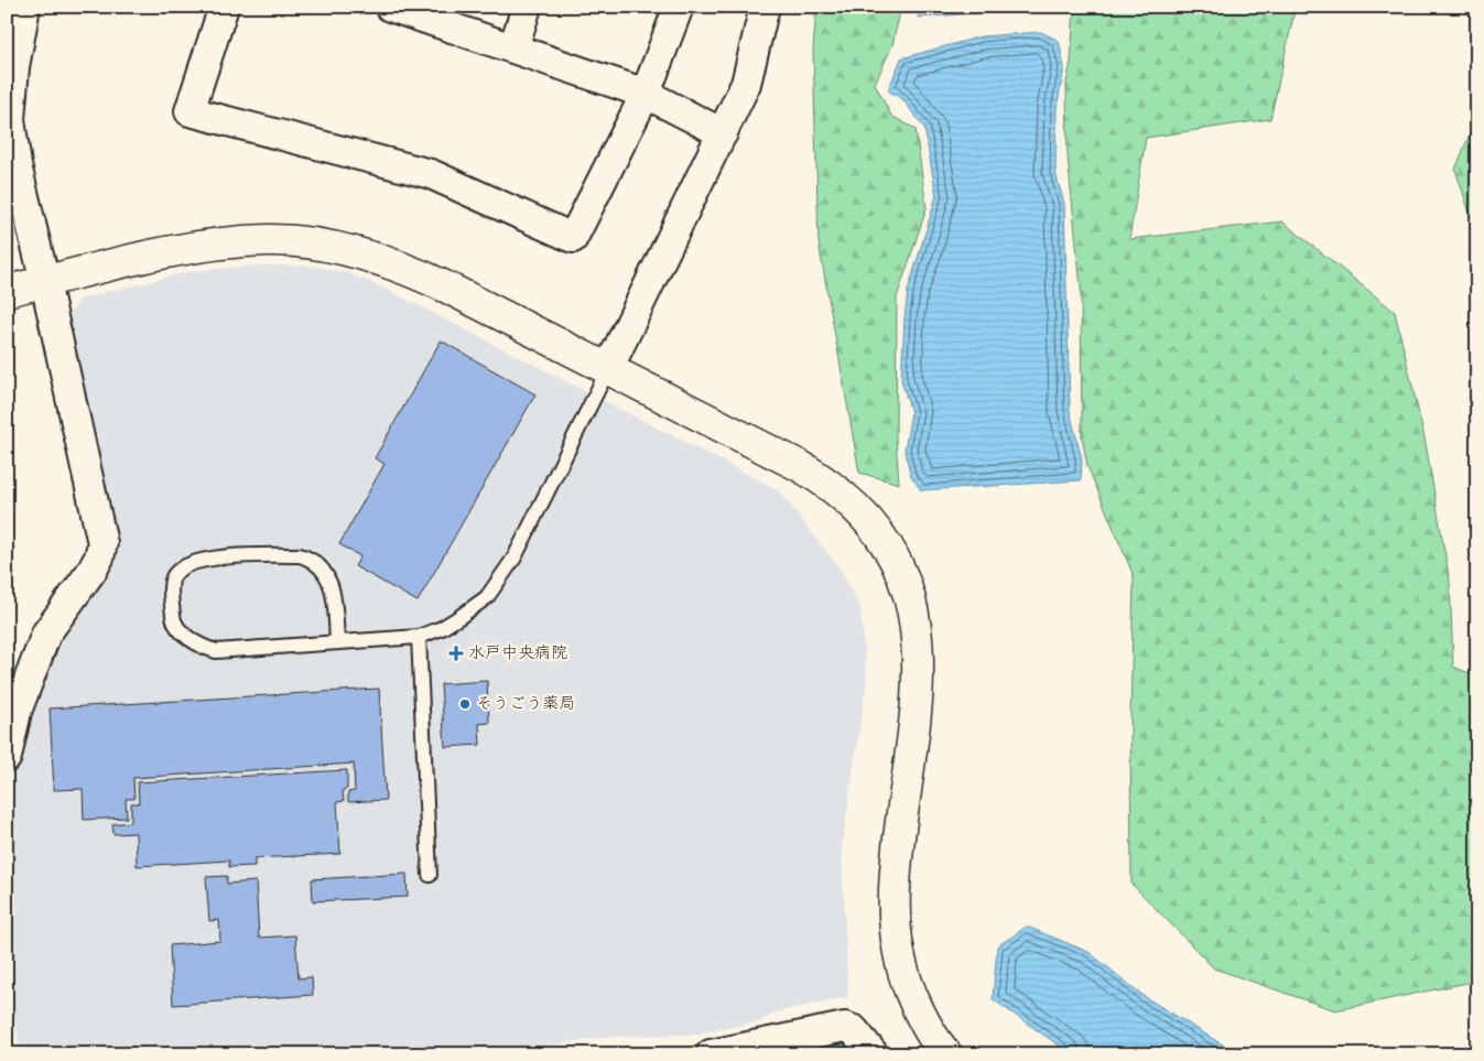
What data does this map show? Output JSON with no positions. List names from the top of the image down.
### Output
{
  "places": {
    "health": ["水戸中央病院"],
    "other": ["そうごう薬局"]
  }
}
